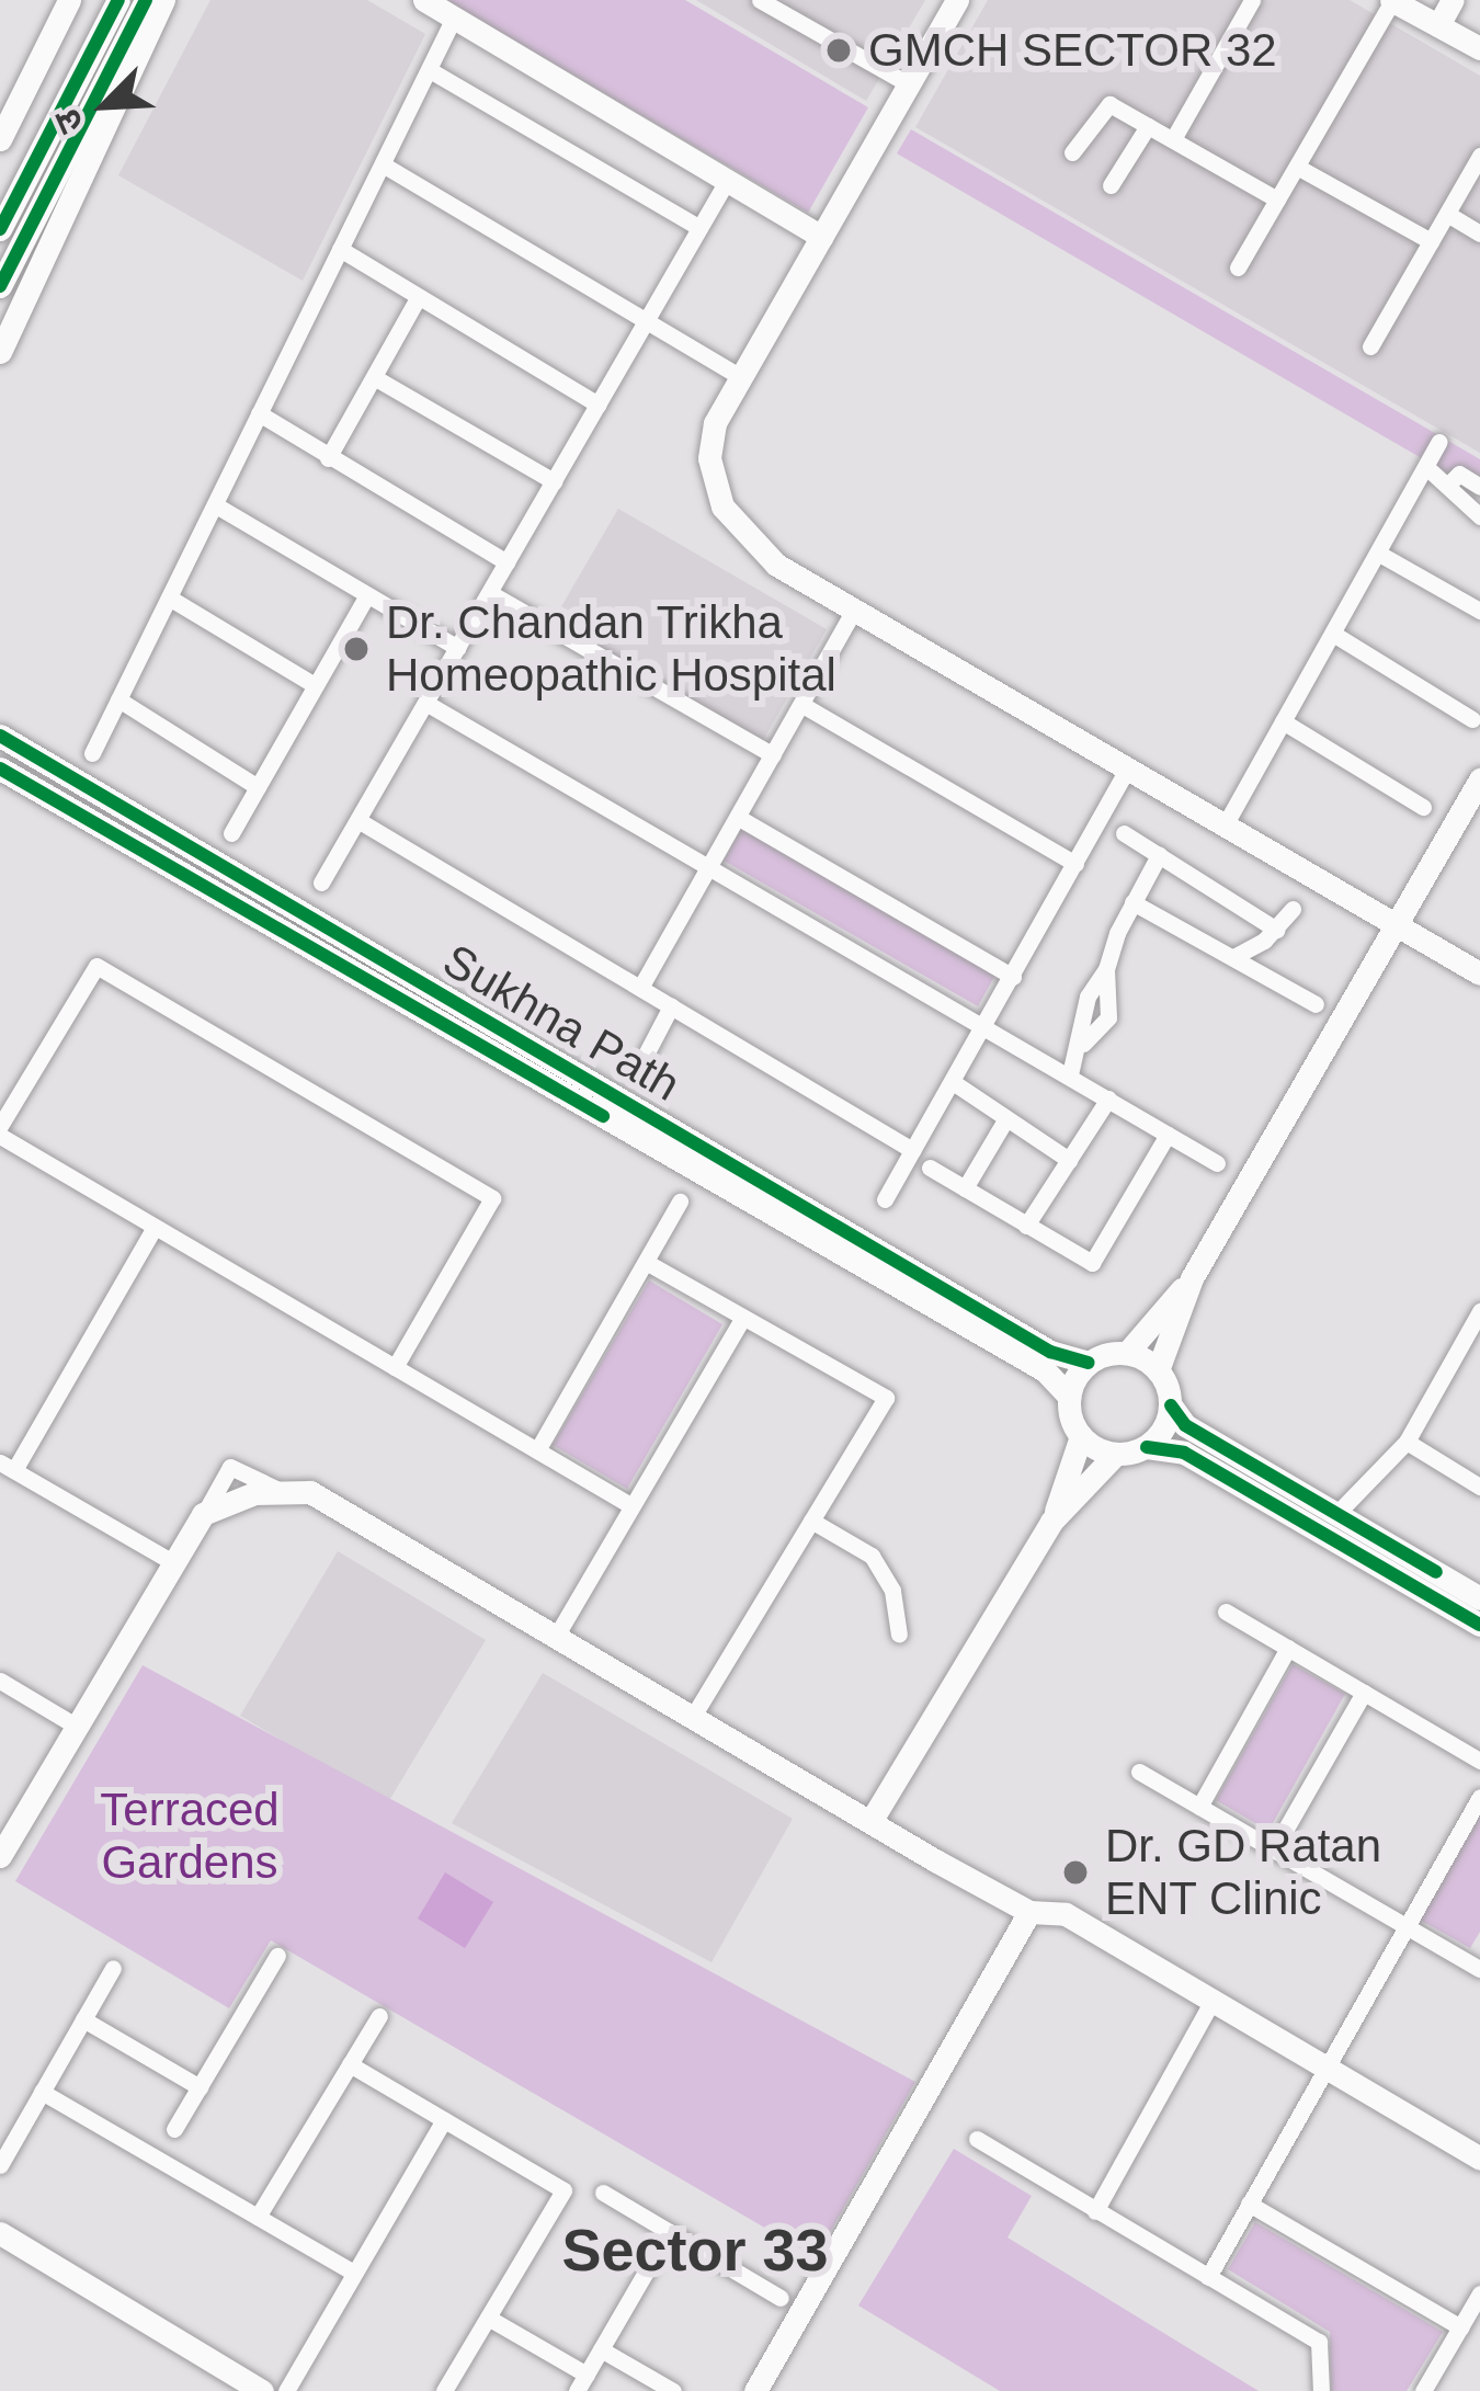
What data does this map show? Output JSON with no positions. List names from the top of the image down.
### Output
{
  "streets": {
    "street": ["Sukhna Path"]
  },
  "districts": ["Sector 33"],
  "parks": ["Terraced Gardens"],
  "places": ["GMCH SECTOR 32", "Dr. Chandan Trikha Homeopathic Hospital", "Dr. GD Ratan ENT Clinic"],
  "north": "bottom left"
}
